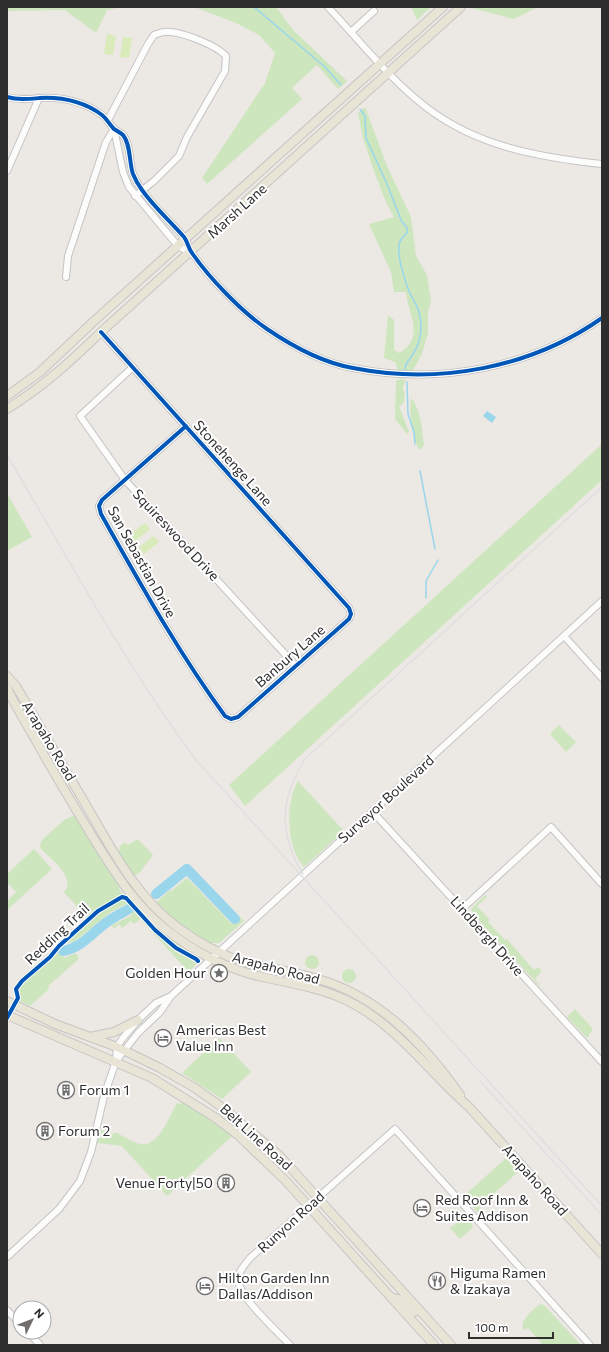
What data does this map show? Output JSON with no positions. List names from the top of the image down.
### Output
{
  "streets": {
    "main road": ["Marsh Lane", "Arapaho Road", "Belt Line Road"],
    "street": [
      "Stonehenge Lane",
      "Squireswood Drive",
      "San Sebastian Drive",
      "Banbury Lane",
      "Surveyor Boulevard",
      "Lindbergh Drive",
      "Runyon Road"
    ],
    "cycle path": ["Redding Trail"]
  },
  "crossings": [
    ["Marsh Lane", "Stonehenge Lane"],
    ["Stonehenge Lane", "Squireswood Drive"],
    ["Stonehenge Lane", "San Sebastian Drive"],
    ["Stonehenge Lane", "Banbury Lane"],
    ["Squireswood Drive", "San Sebastian Drive"],
    ["Squireswood Drive", "Banbury Lane"],
    ["San Sebastian Drive", "Banbury Lane"],
    ["Arapaho Road", "Surveyor Boulevard"],
    ["Surveyor Boulevard", "Lindbergh Drive"],
    ["Surveyor Boulevard", "Belt Line Road"],
    ["Belt Line Road", "Runyon Road"]
  ],
  "places": {
    "place": ["Golden Hour"],
    "hotel": ["Americas Best Value Inn", "Red Roof Inn & Suites Addison", "Hilton Garden Inn Dallas/Addison"],
    "building": ["Forum 1", "Forum 2", "Venue Forty|50"],
    "restaurant": ["Higuma Ramen & Izakaya"]
  },
  "scale_bar": "100 m",
  "north": "top right"
}
